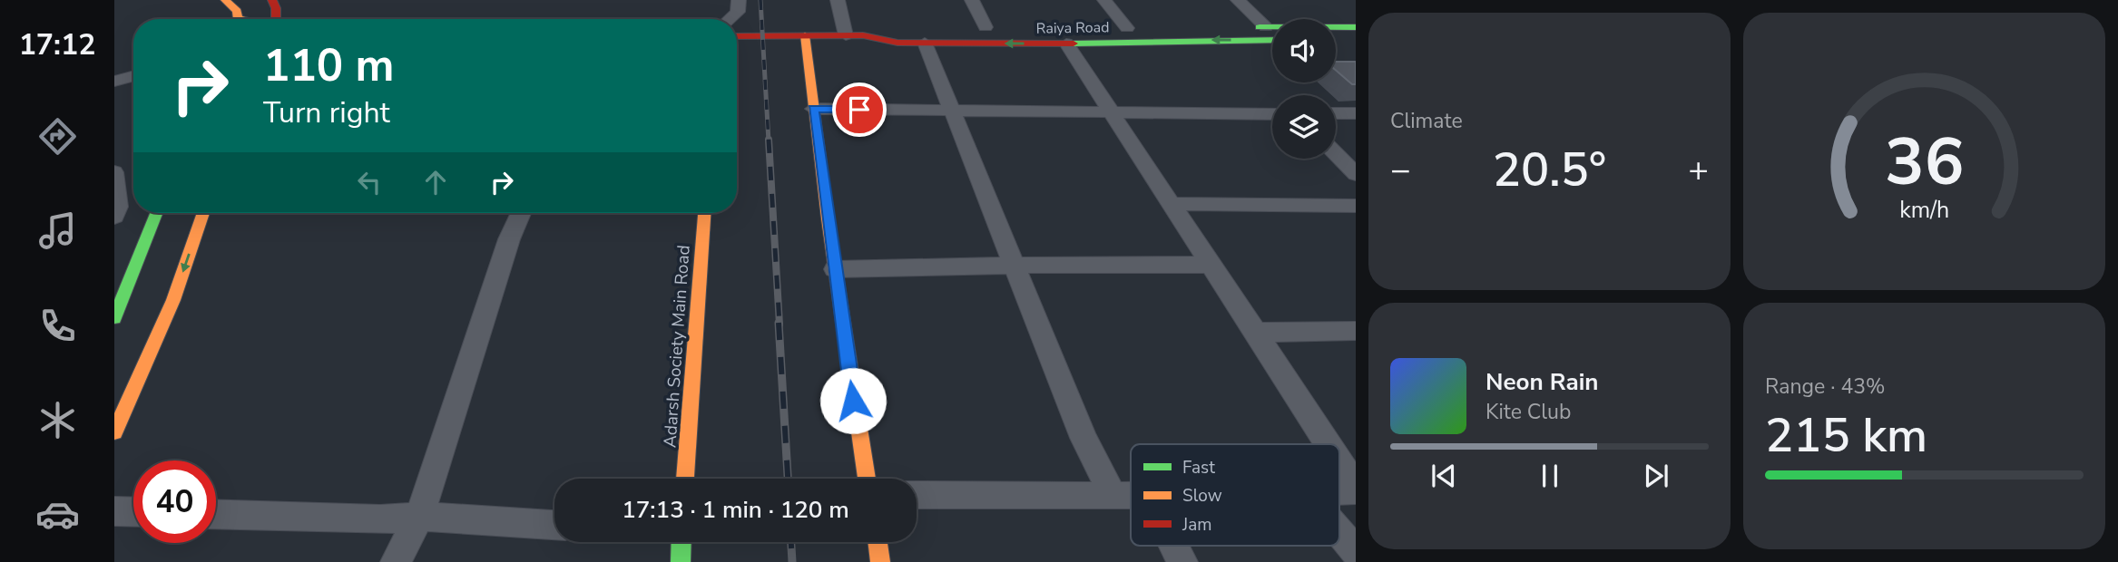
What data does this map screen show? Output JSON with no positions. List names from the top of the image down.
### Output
{
  "streets": {
    "street": ["Raiya Road", "Adarsh Society Main Road"]
  },
  "legend": ["Fast", "Slow", "Jam"],
  "page": {
    "tabs": "17:12",
    "tile": [
      "Climate",
      ["Range · 43%", "215 km"]
    ],
    "turn": ["110 m", "Turn right"],
    "heat": ["−", "20.5°", "+"],
    "song": ["Neon Rain", "Kite Club"],
    "limit": "40",
    "trip": "17:13 · 1 min · 120 m",
    "gauge": ["36", "km/h"]
  }
}
